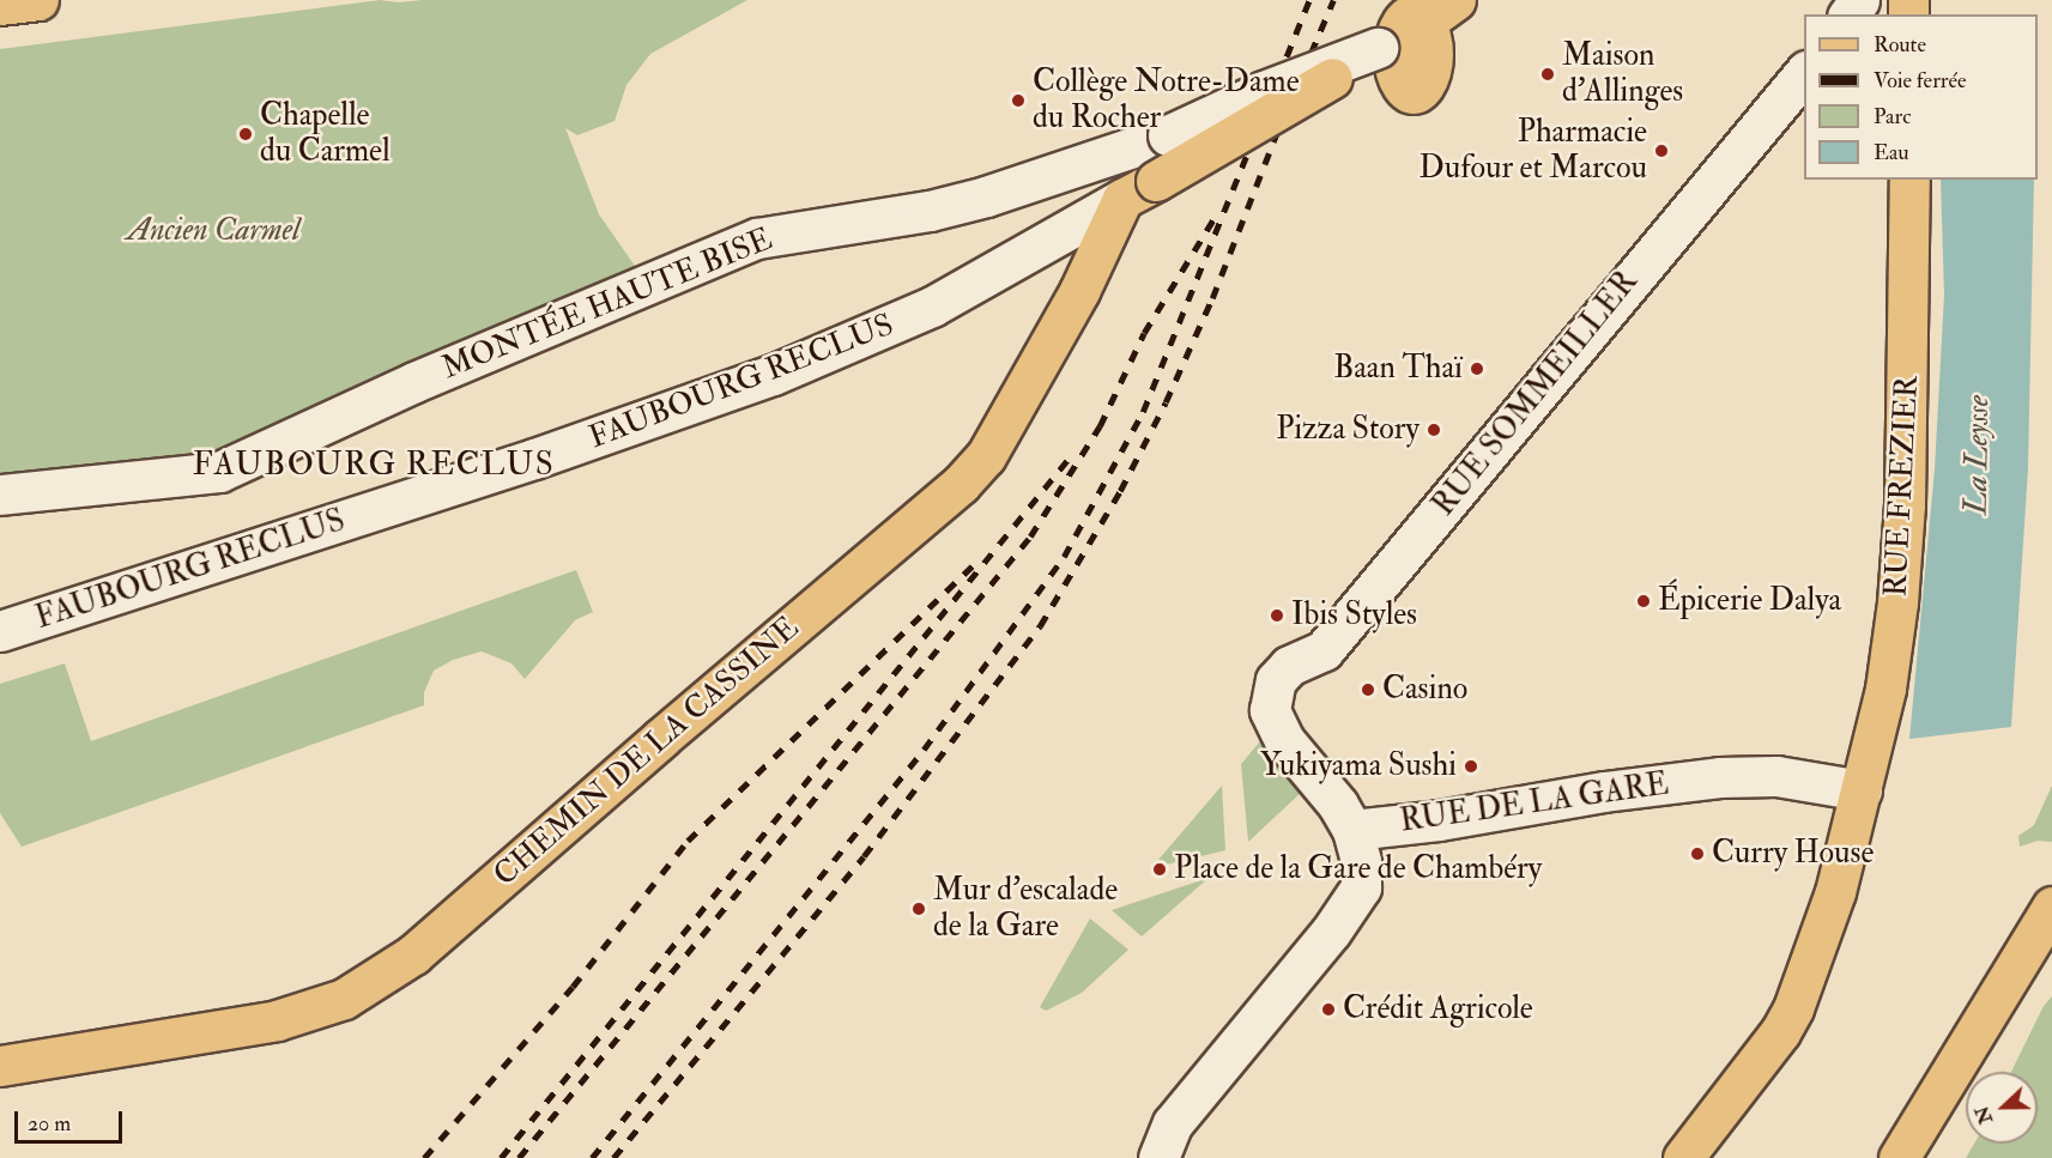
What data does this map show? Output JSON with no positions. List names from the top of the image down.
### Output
{
  "streets": {
    "main road": ["FAUBOURG RECLUS", "RUE FREZIER", "CHEMIN DE LA CASSINE"],
    "street": ["MONTÉE HAUTE BISE", "RUE SOMMEILLER", "RUE DE LA GARE"]
  },
  "crossings": [
    ["MONTÉE HAUTE BISE", "FAUBOURG RECLUS"],
    ["FAUBOURG RECLUS", "CHEMIN DE LA CASSINE"],
    ["RUE SOMMEILLER", "RUE DE LA GARE"],
    ["RUE FREZIER", "RUE DE LA GARE"]
  ],
  "districts": ["FAUBOURG RECLUS"],
  "water": ["La Leysse"],
  "parks": ["Ancien Carmel"],
  "places": [
    "Maison d'Allinges",
    "Collège Notre-Dame du Rocher",
    "Chapelle du Carmel",
    "Pharmacie Dufour et Marcou",
    "Baan Thaï",
    "Pizza Story",
    "Épicerie Dalya",
    "Ibis Styles",
    "Casino",
    "Yukiyama Sushi",
    "Curry House",
    "Place de la Gare de Chambéry",
    "Mur d'escalade de la Gare",
    "Crédit Agricole"
  ],
  "legend": [
    "Route",
    "Voie ferrée",
    "Parc",
    "Eau"
  ],
  "scale_bar": "20 m",
  "north": "left"
}
